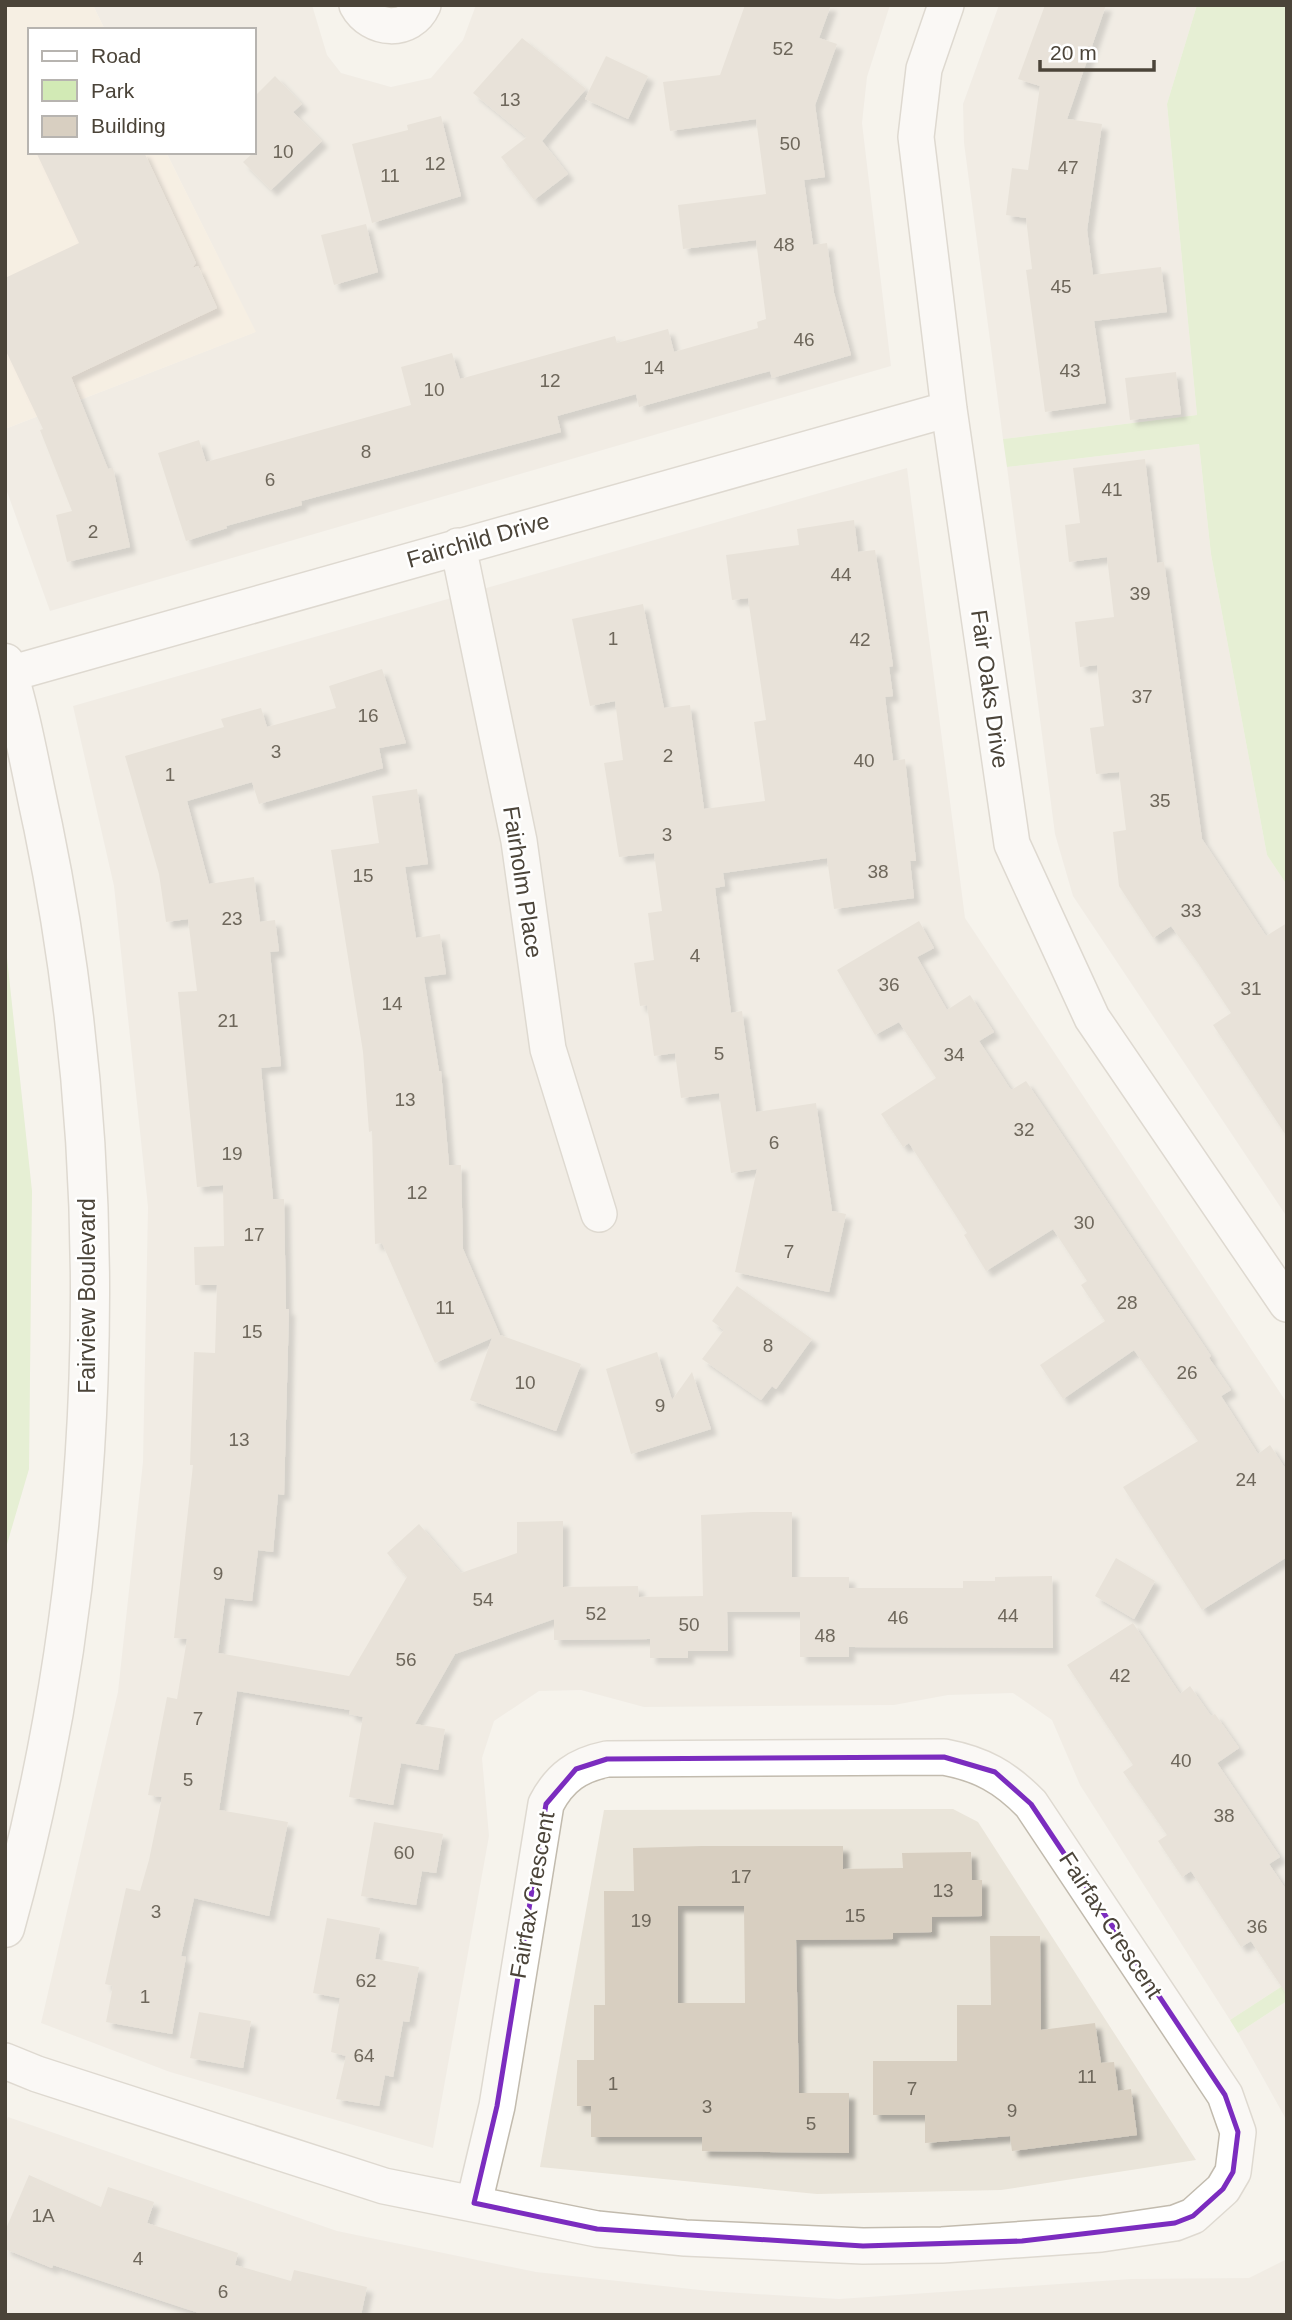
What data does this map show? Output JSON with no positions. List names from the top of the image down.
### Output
{
  "streets": {
    "street": [
      "Fairchild Drive",
      "Fair Oaks Drive",
      "Fairholm Place",
      "Fairview Boulevard",
      "Fairfax Crescent"
    ]
  },
  "crossings": [
    ["Fairchild Drive", "Fair Oaks Drive"],
    ["Fairchild Drive", "Fairholm Place"],
    ["Fairchild Drive", "Fairview Boulevard"]
  ],
  "house_numbers": [
    "52",
    "13",
    "50",
    "10",
    "12",
    "47",
    "11",
    "48",
    "45",
    "46",
    "14",
    "43",
    "12",
    "10",
    "8",
    "6",
    "41",
    "2",
    "44",
    "39",
    "1",
    "42",
    "37",
    "16",
    "3",
    "2",
    "40",
    "1",
    "35",
    "3",
    "38",
    "15",
    "33",
    "23",
    "4",
    "36",
    "31",
    "14",
    "21",
    "5",
    "34",
    "13",
    "32",
    "6",
    "19",
    "12",
    "30",
    "17",
    "7",
    "28",
    "11",
    "15",
    "8",
    "26",
    "10",
    "9",
    "13",
    "24",
    "9",
    "54",
    "52",
    "44",
    "46",
    "50",
    "48",
    "56",
    "42",
    "7",
    "40",
    "5",
    "38",
    "60",
    "17",
    "13",
    "3",
    "15",
    "19",
    "36",
    "62",
    "1",
    "64",
    "11",
    "1",
    "7",
    "3",
    "9",
    "5",
    "1A",
    "4",
    "6"
  ],
  "legend": ["Road", "Park", "Building"],
  "scale_bar": "20 m"
}
